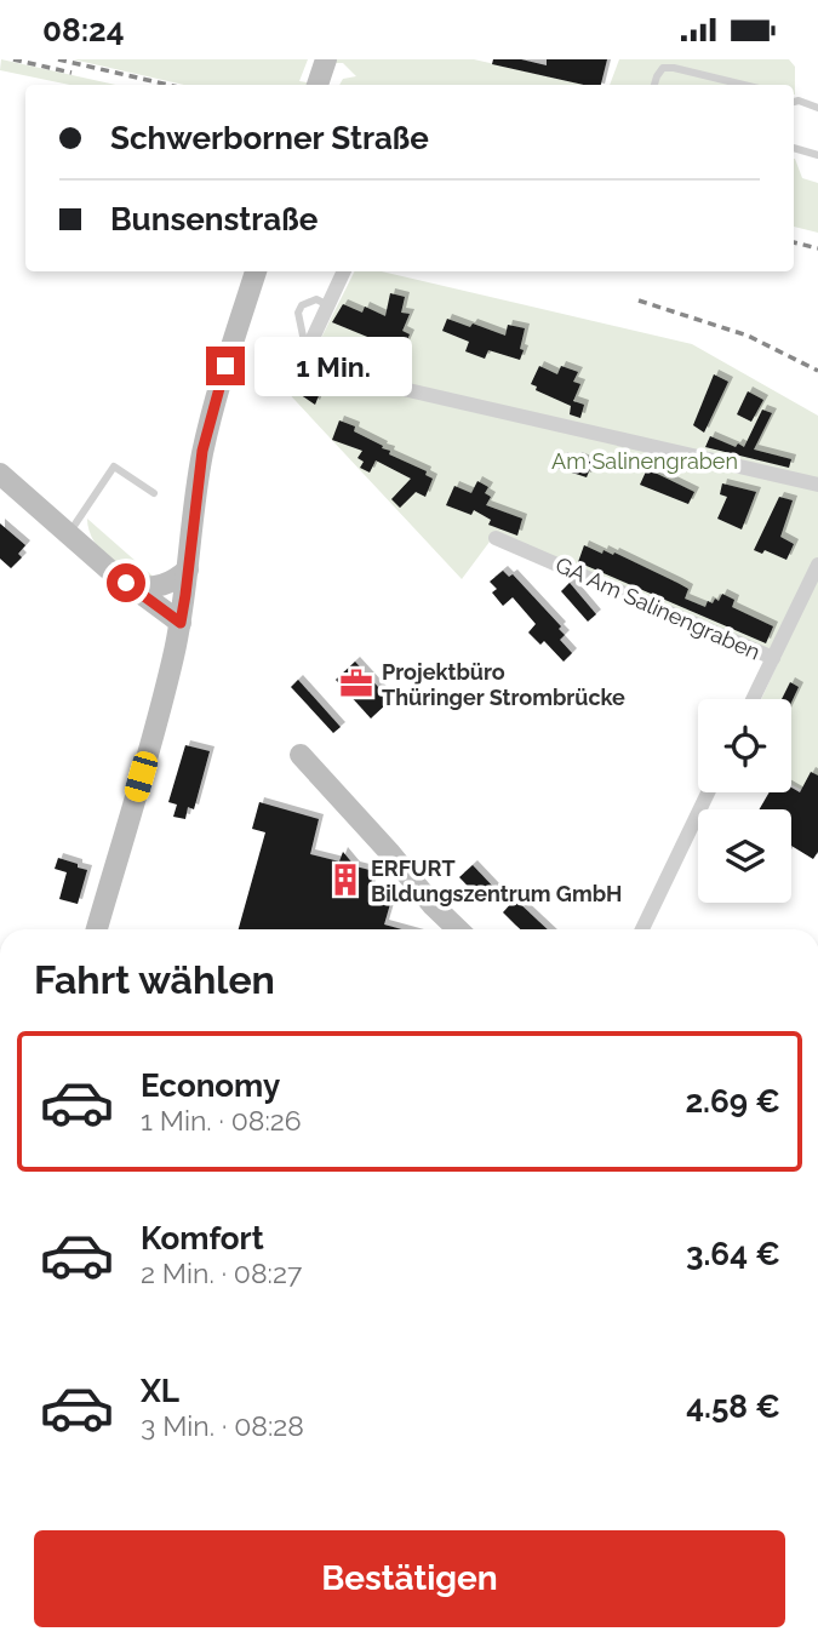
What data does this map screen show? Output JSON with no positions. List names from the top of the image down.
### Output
{
  "streets": {
    "street": ["GA Am Salinengraben"]
  },
  "parks": ["Am Salinengraben"],
  "places": {
    "office": ["Projektbüro Thüringer Strombrücke"],
    "building": ["ERFURT Bildungszentrum GmbH"]
  },
  "page": {
    "status": "08:24",
    "banner": ["Schwerborner Straße", "Bunsenstraße"],
    "bubble": "1 Min.",
    "heading": "Fahrt wählen",
    "list": [
      {
        "name": "Economy",
        "note": "1 Min. · 08:26",
        "value": "2.69 €"
      },
      {
        "name": "Komfort",
        "note": "2 Min. · 08:27",
        "value": "3.64 €"
      },
      {
        "name": "XL",
        "note": "3 Min. · 08:28",
        "value": "4.58 €"
      }
    ],
    "buttons": "Bestätigen"
  }
}
